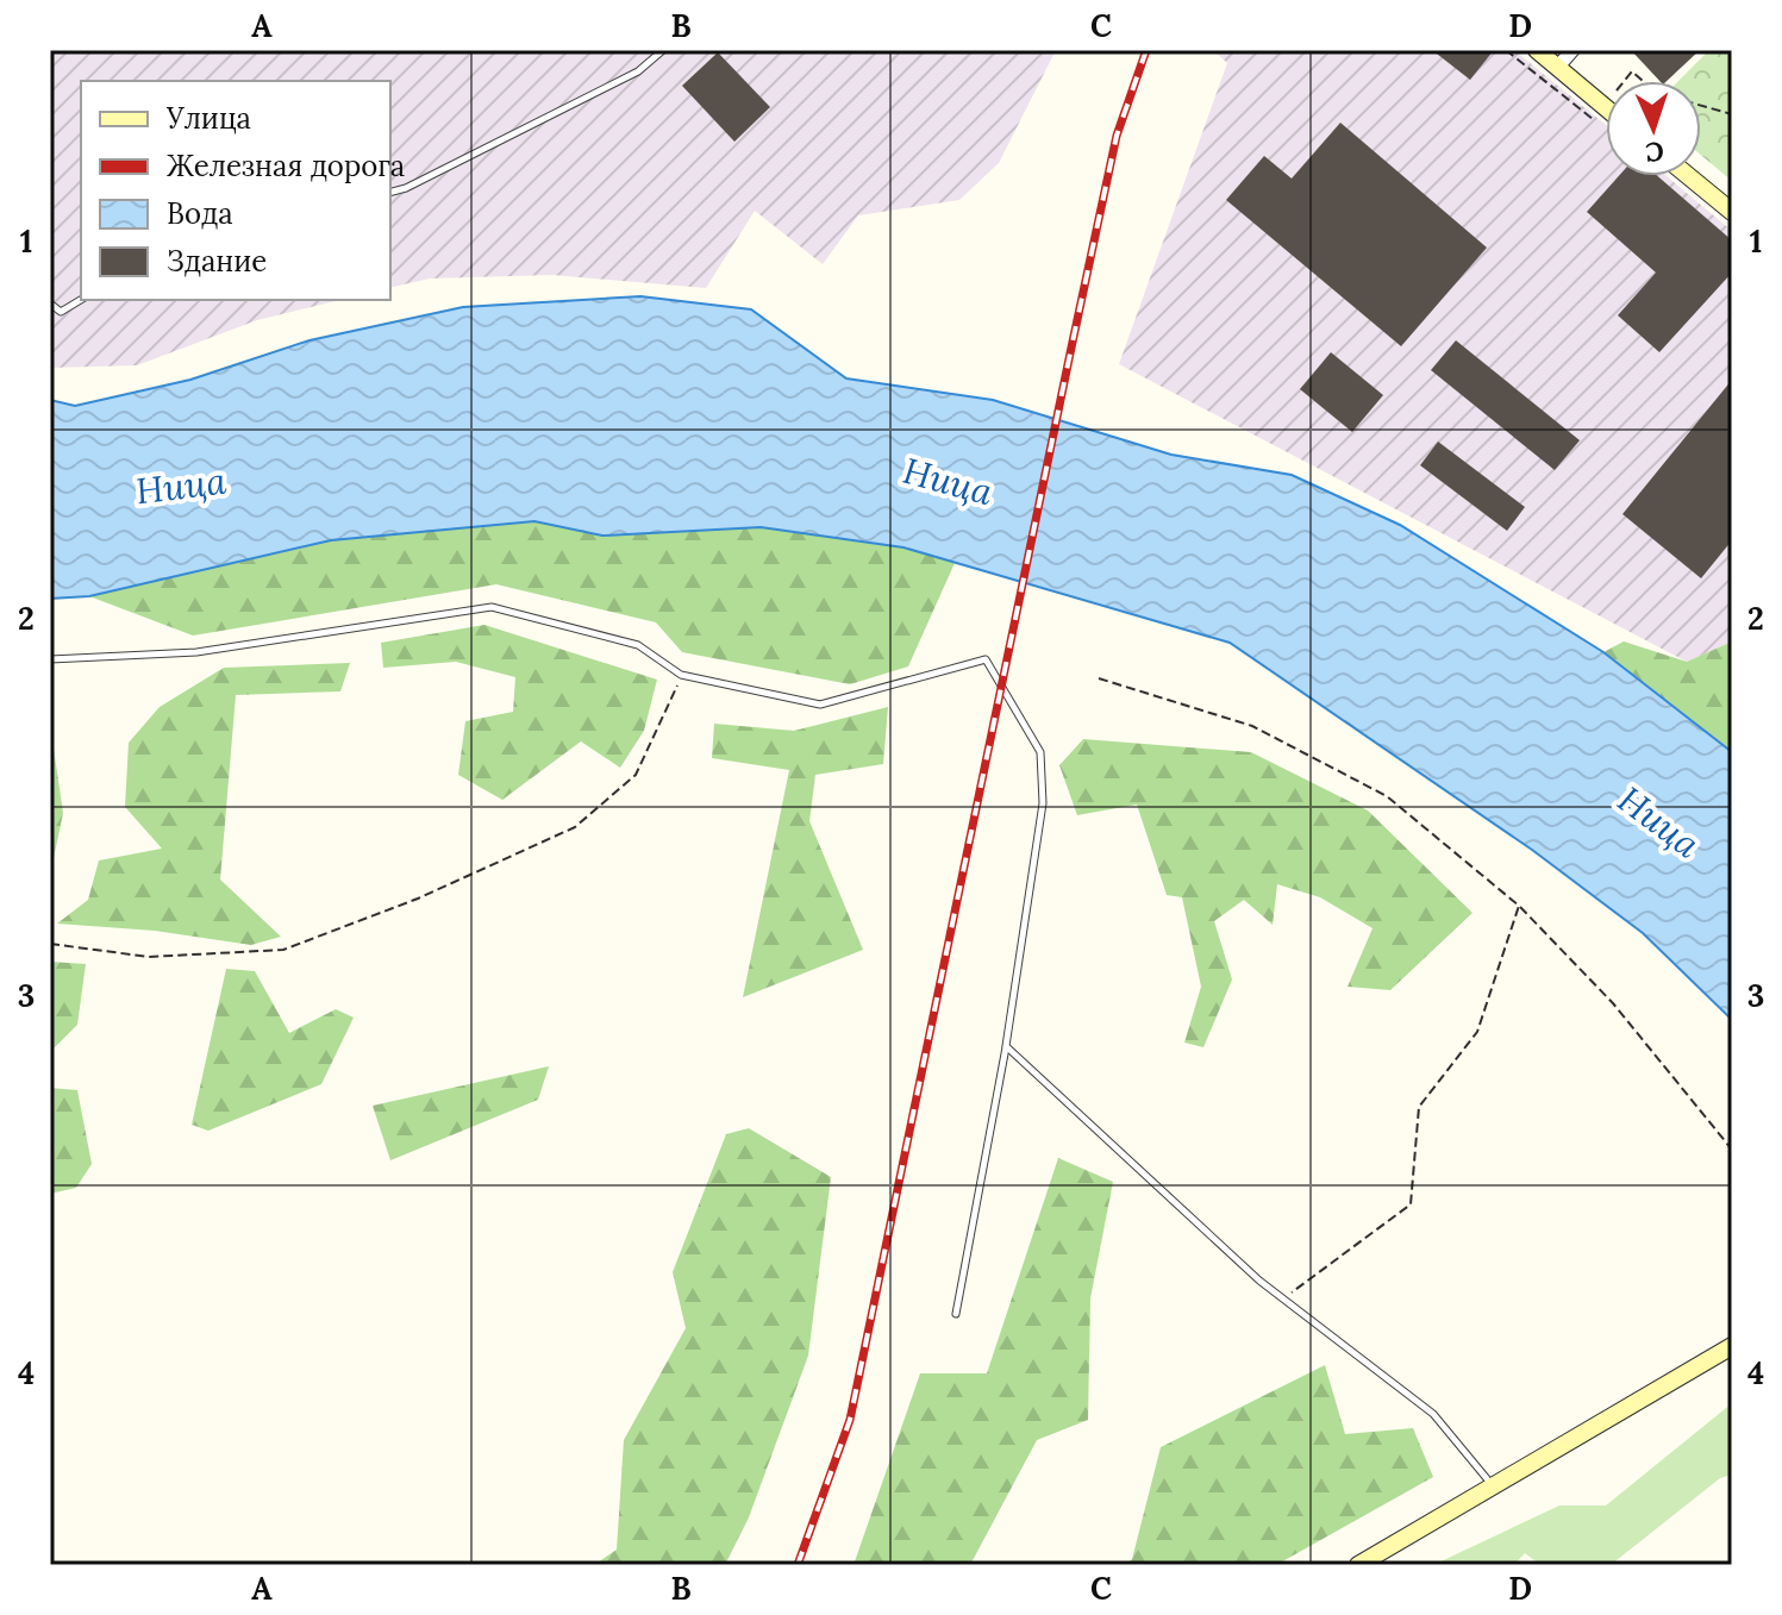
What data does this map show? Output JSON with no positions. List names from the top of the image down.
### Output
{
  "water": ["Ница"],
  "legend": [
    "Улица",
    "Железная дорога",
    "Вода",
    "Здание"
  ],
  "north": "bottom",
  "grid": {
    "columns": [
      "A",
      "B",
      "C",
      "D"
    ],
    "rows": [
      "1",
      "2",
      "3",
      "4"
    ]
  }
}
